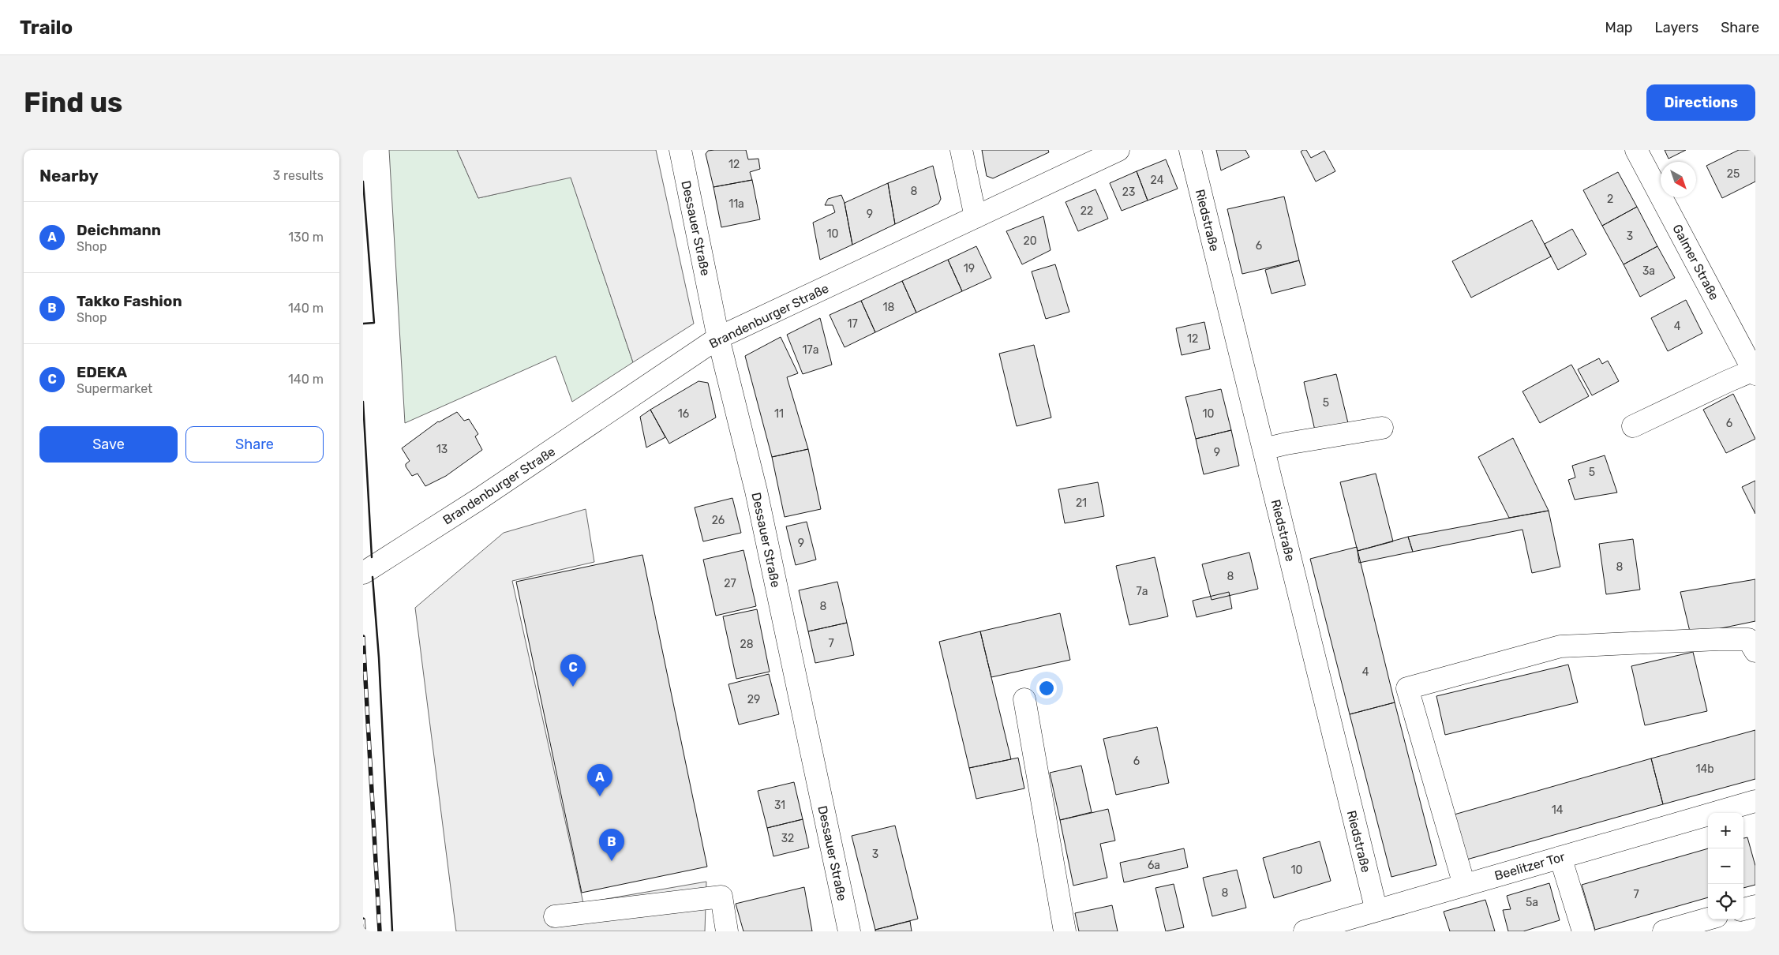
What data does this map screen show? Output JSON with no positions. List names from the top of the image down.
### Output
{
  "streets": {
    "street": [
      "Riedstraße",
      "Dessauer Straße",
      "Galmer Straße",
      "Brandenburger Straße",
      "Beelitzer Tor"
    ]
  },
  "crossings": [
    ["Riedstraße", "Beelitzer Tor"],
    ["Dessauer Straße", "Brandenburger Straße"]
  ],
  "house_numbers": [
    "12",
    "25",
    "24",
    "8",
    "23",
    "2",
    "11a",
    "22",
    "9",
    "10",
    "3",
    "20",
    "6",
    "19",
    "3a",
    "18",
    "17",
    "4",
    "12",
    "17a",
    "5",
    "16",
    "11",
    "10",
    "6",
    "13",
    "9",
    "5",
    "21",
    "26",
    "9",
    "8",
    "8",
    "27",
    "7a",
    "8",
    "7",
    "28",
    "4",
    "29",
    "6",
    "14b",
    "31",
    "14",
    "32",
    "3",
    "6a",
    "10",
    "8",
    "7",
    "5a"
  ],
  "north": "bottom right",
  "page": {
    "header": "Trailo",
    "nav": ["Map", "Layers", "Share"],
    "buttons": [
      "Directions",
      ["Save", "Share"]
    ],
    "title": "Find us",
    "heading": ["Nearby", "3 results"],
    "list": [
      {
        "mark": "A",
        "name": "Deichmann",
        "note": "Shop",
        "value": "130 m"
      },
      {
        "mark": "B",
        "name": "Takko Fashion",
        "note": "Shop",
        "value": "140 m"
      },
      {
        "mark": "C",
        "name": "EDEKA",
        "note": "Supermarket",
        "value": "140 m"
      }
    ],
    "pins": ["C", "A", "B"],
    "map_buttons": ["+", "−"]
  }
}
